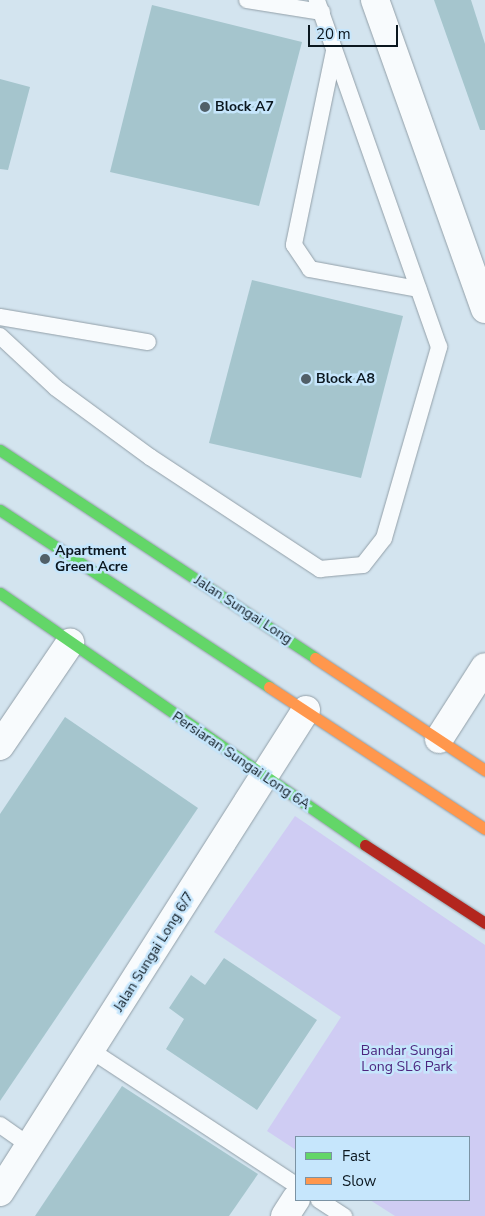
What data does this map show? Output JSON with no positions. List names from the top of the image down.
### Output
{
  "streets": {
    "street": ["Jalan Sungai Long", "Persiaran Sungai Long 6A", "Jalan Sungai Long 6/7"]
  },
  "crossings": [
    ["Persiaran Sungai Long 6A", "Jalan Sungai Long 6/7"]
  ],
  "parks": ["Bandar Sungai Long SL6 Park"],
  "places": ["Block A7", "Block A8", "Apartment Green Acre"],
  "legend": ["Fast", "Slow"],
  "scale_bar": "20 m"
}
